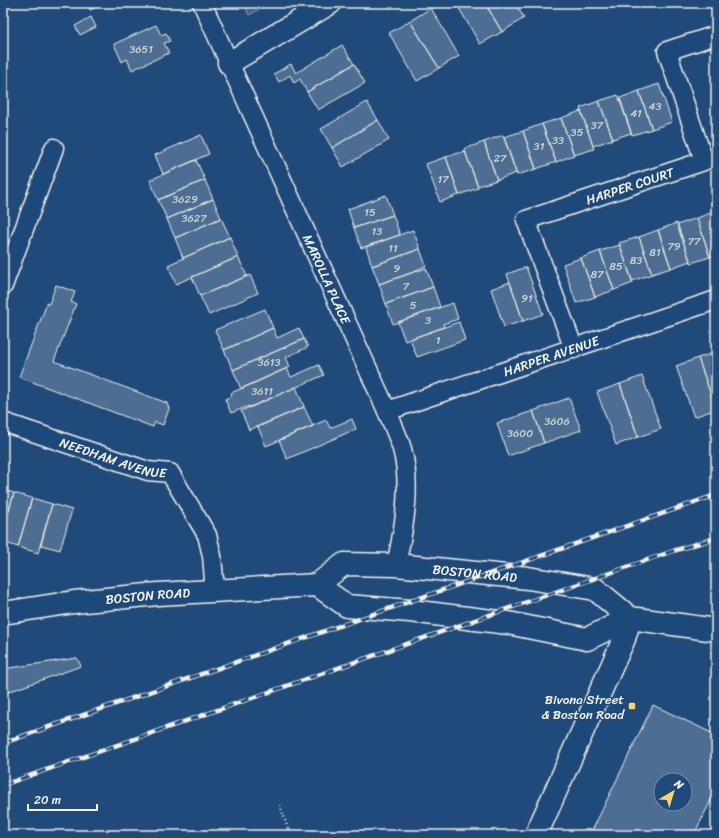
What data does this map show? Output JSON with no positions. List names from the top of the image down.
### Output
{
  "streets": {
    "main road": ["BOSTON ROAD"],
    "street": [
      "HARPER COURT",
      "MAROLLA PLACE",
      "HARPER AVENUE",
      "NEEDHAM AVENUE"
    ]
  },
  "crossings": [
    ["HARPER COURT", "HARPER AVENUE"],
    ["MAROLLA PLACE", "HARPER AVENUE"],
    ["MAROLLA PLACE", "BOSTON ROAD"],
    ["NEEDHAM AVENUE", "BOSTON ROAD"]
  ],
  "places": {
    "transit": ["Bivona Street & Boston Road"]
  },
  "house_numbers": [
    "3651",
    "43",
    "41",
    "37",
    "35",
    "33",
    "31",
    "27",
    "17",
    "3629",
    "15",
    "3627",
    "13",
    "77",
    "79",
    "11",
    "81",
    "83",
    "85",
    "9",
    "87",
    "7",
    "91",
    "5",
    "3",
    "1",
    "3613",
    "3611",
    "3606",
    "3600"
  ],
  "scale_bar": "20 m",
  "north": "top right"
}
